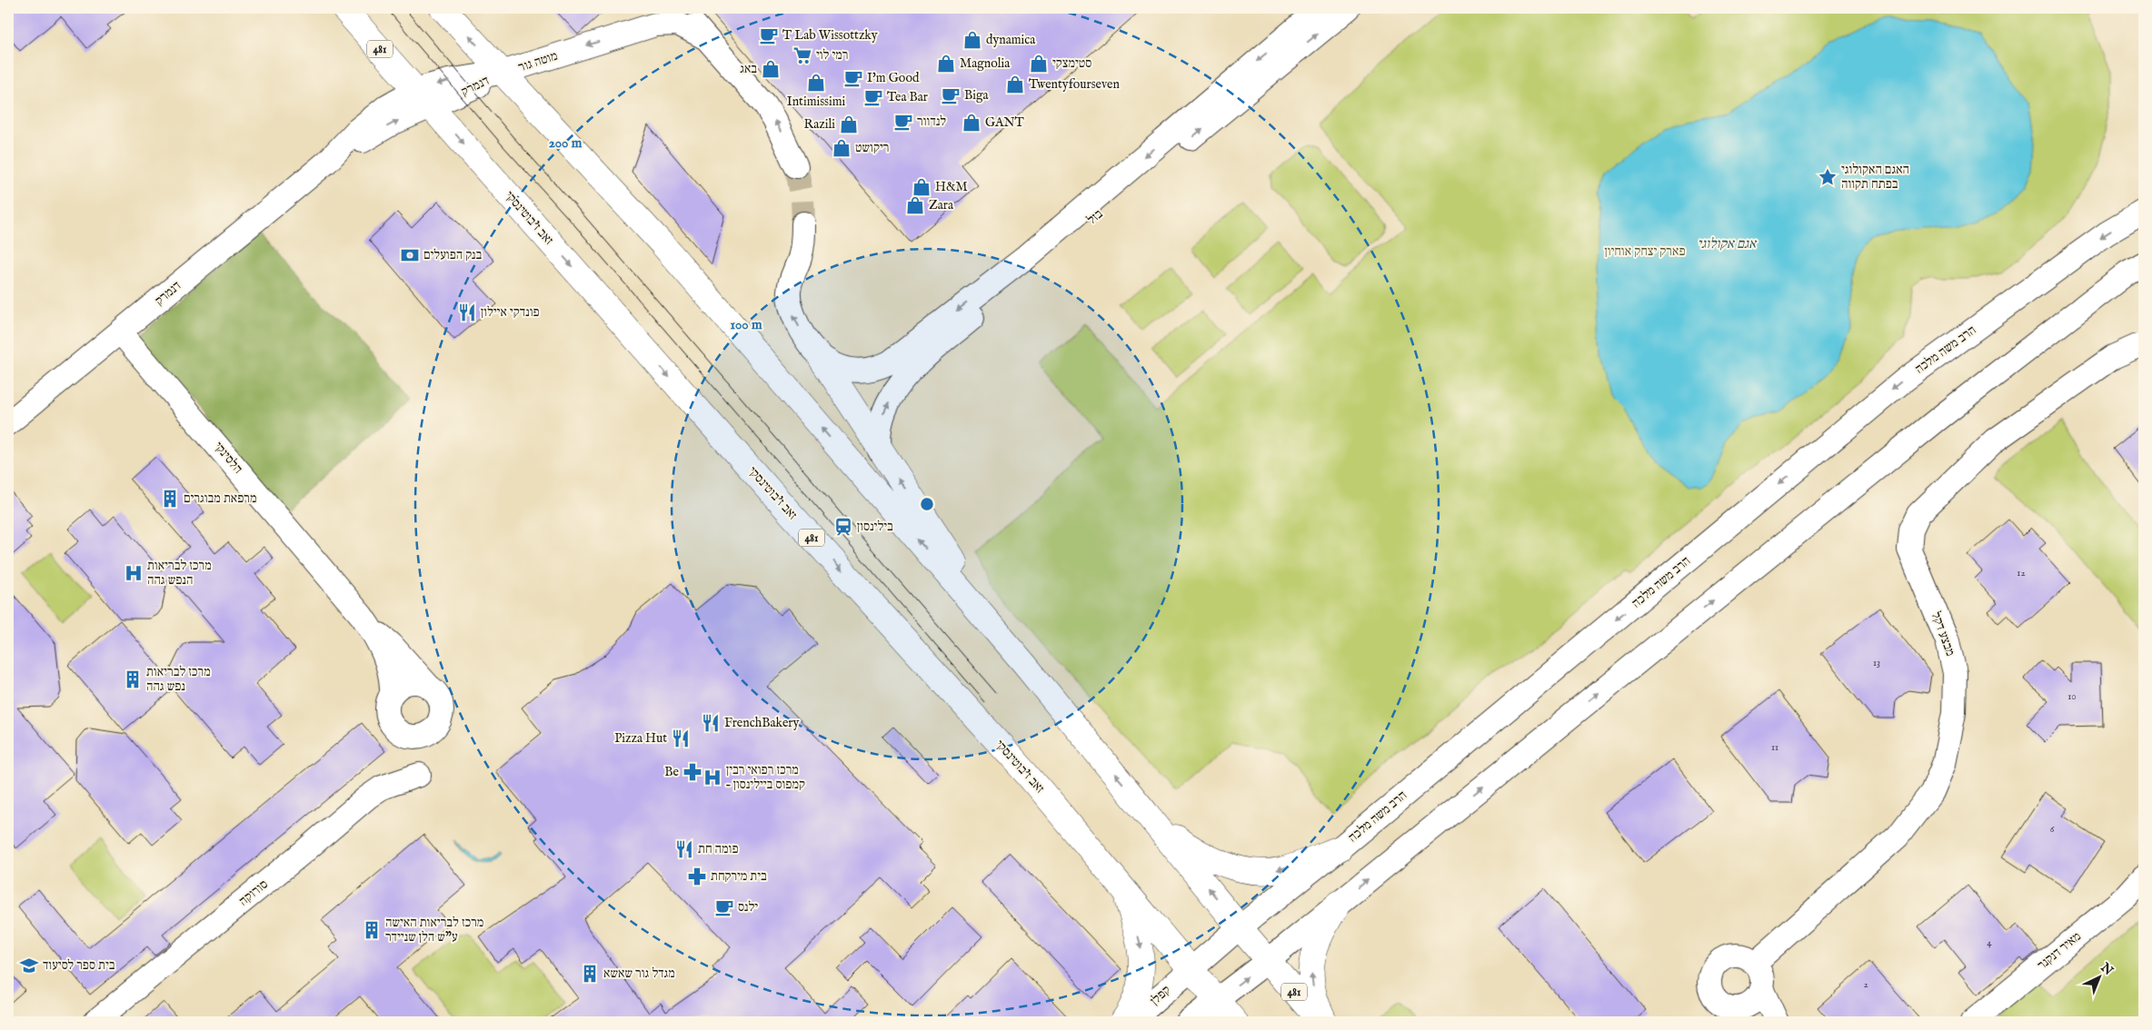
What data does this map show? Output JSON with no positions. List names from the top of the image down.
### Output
{
  "streets": {
    "main road": ["481", "זאב ז'בוטינסקי"],
    "street": [
      "מוטה גור",
      "דנמרק",
      "בזל",
      "הרב משה מלכה",
      "הלסינקי",
      "מבצע דקל",
      "סורוקה",
      "מאיר דנקנר",
      "קפלן"
    ]
  },
  "crossings": [
    ["481", "מוטה גור"],
    ["481", "דנמרק"],
    ["481", "הרב משה מלכה"],
    ["מוטה גור", "דנמרק"],
    ["דנמרק", "זאב ז'בוטינסקי"],
    ["דנמרק", "הלסינקי"],
    ["זאב ז'בוטינסקי", "הרב משה מלכה"],
    ["זאב ז'בוטינסקי", "קפלן"],
    ["הרב משה מלכה", "קפלן"]
  ],
  "one_way": ["מוטה גור"],
  "water": ["אגם אקולוגי"],
  "parks": ["פארק יצחק אוחיון"],
  "places": {
    "cafe": [
      "T Lab Wissottzky",
      "I'm Good",
      "Biga",
      "Tea Bar",
      "לנדוור",
      "ילנס"
    ],
    "shop": [
      "dynamica",
      "Magnolia",
      "סטימצקי",
      "באג",
      "Intimissimi",
      "Twentyfourseven",
      "GANT",
      "Razili",
      "ריקושט",
      "H&M",
      "Zara"
    ],
    "supermarket": ["רמי לוי"],
    "place": ["האגם האקולוגי בפתח תקווה"],
    "bank": ["בנק הפועלים"],
    "restaurant": [
      "פונדקי איילון",
      "FrenchBakery",
      "Pizza Hut",
      "פומה חת"
    ],
    "building": [
      "מרפאת מבוגרים",
      "מרכז לבריאות נפש גהה",
      "מרכז לבריאות האישה ע\"ש הלן שניידר",
      "מגדל גור שאשא"
    ],
    "station": ["בילינסון"],
    "hospital": ["מרכז לבריאות הנפש גהה", "מרכז רפואי רבין – קמפוס ביילינסון"],
    "pharmacy": ["Be", "בית מירקחת"],
    "school or university": ["בית ספר לסיעוד"]
  },
  "house_numbers": [
    "12",
    "13",
    "10",
    "11",
    "6",
    "4",
    "2"
  ],
  "north": "top right",
  "rings": ["200 m", "100 m"]
}
